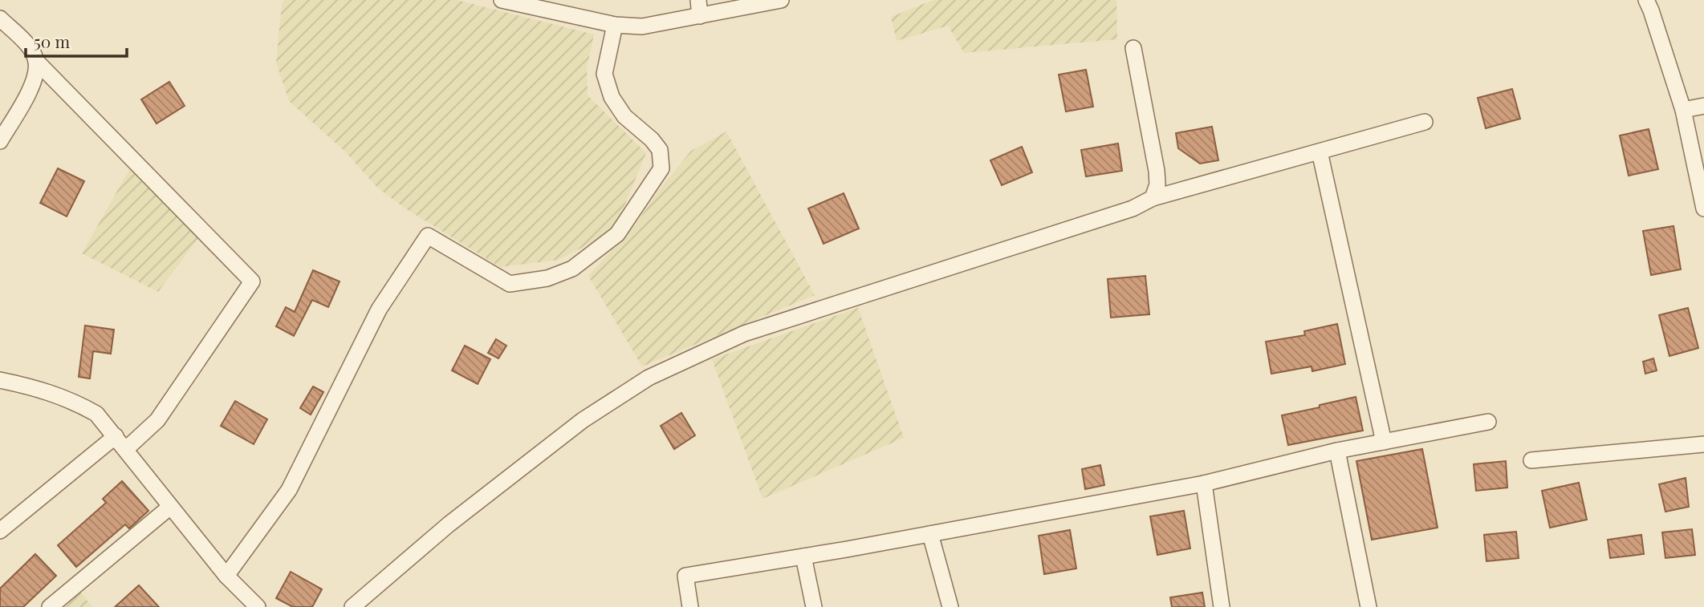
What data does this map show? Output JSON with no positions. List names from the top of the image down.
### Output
{
  "scale_bar": "50 m"
}
